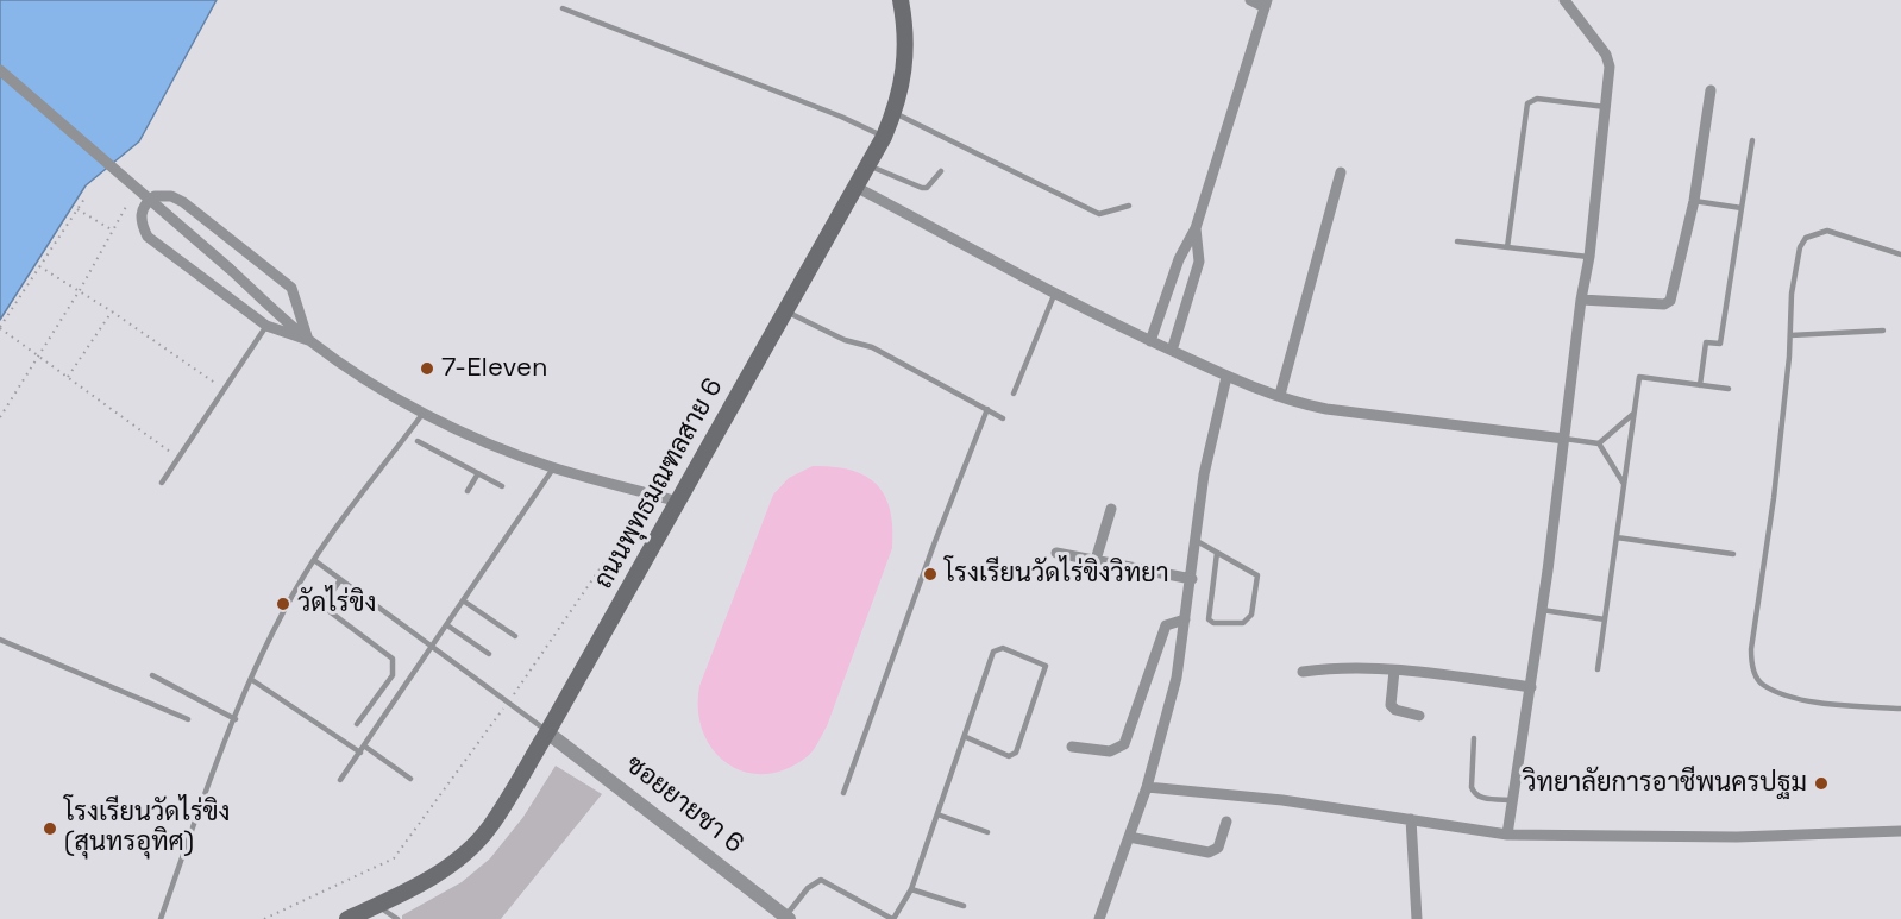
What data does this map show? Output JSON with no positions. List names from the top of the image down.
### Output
{
  "streets": {
    "main road": ["ถนนพุทธมณฑลสาย 6"],
    "street": ["ซอยยายชา 6"]
  },
  "crossings": [
    ["ถนนพุทธมณฑลสาย 6", "ซอยยายชา 6"]
  ],
  "places": [
    "7-Eleven",
    "โรงเรียนวัดไร่ขิงวิทยา",
    "วัดไร่ขิง",
    "วิทยาลัยการอาชีพนครปฐม",
    "โรงเรียนวัดไร่ขิง (สุนทรอุทิศ)"
  ]
}
